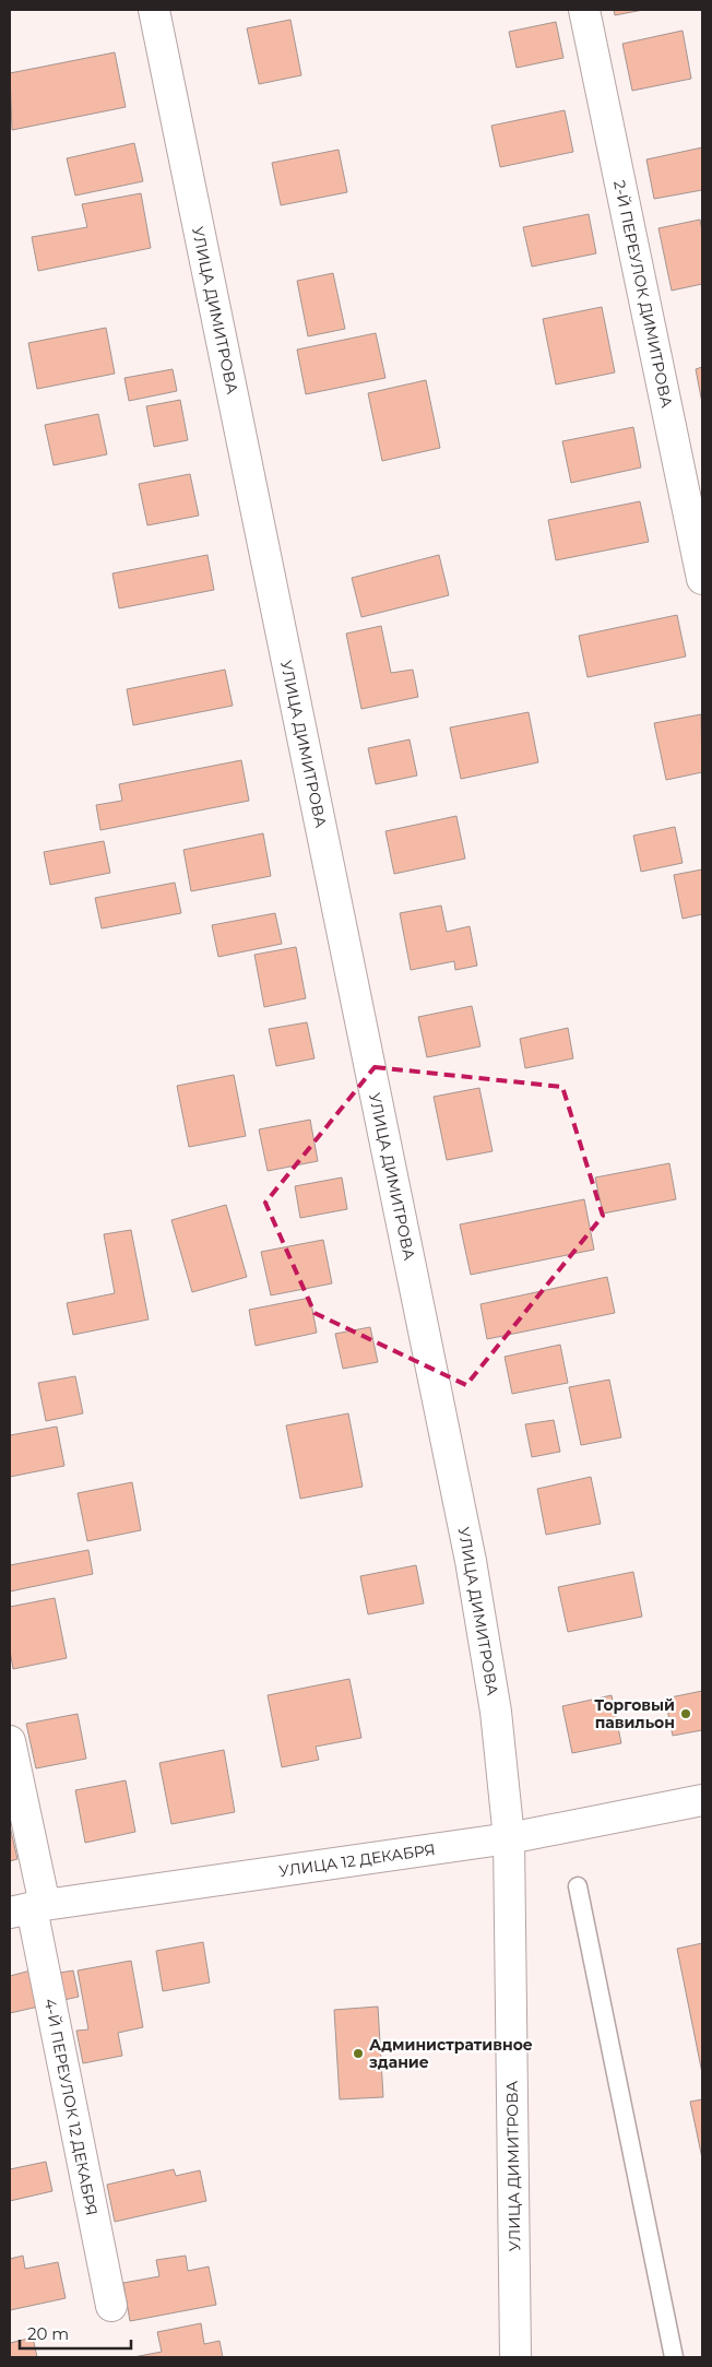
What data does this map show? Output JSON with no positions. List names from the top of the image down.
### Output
{
  "streets": {
    "main road": [
      "2-Й ПЕРЕУЛОК ДИМИТРОВА",
      "УЛИЦА ДИМИТРОВА",
      "УЛИЦА 12 ДЕКАБРЯ",
      "4-Й ПЕРЕУЛОК 12 ДЕКАБРЯ"
    ]
  },
  "crossings": [
    ["УЛИЦА ДИМИТРОВА", "УЛИЦА 12 ДЕКАБРЯ"],
    ["УЛИЦА 12 ДЕКАБРЯ", "4-Й ПЕРЕУЛОК 12 ДЕКАБРЯ"]
  ],
  "places": ["Торговый павильон", "Административное здание"],
  "scale_bar": "20 m"
}
